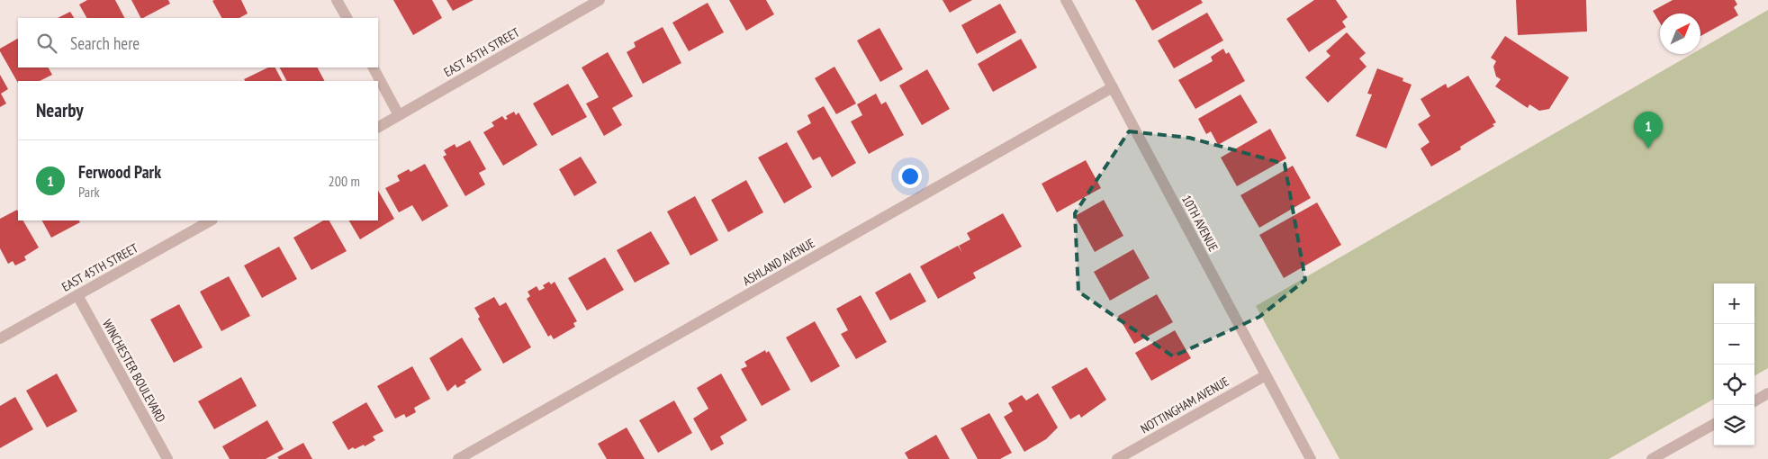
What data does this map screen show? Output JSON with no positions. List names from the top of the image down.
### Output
{
  "streets": {
    "street": [
      "EAST 45TH STREET",
      "10TH AVENUE",
      "ASHLAND AVENUE",
      "WINCHESTER BOULEVARD",
      "NOTTINGHAM AVENUE"
    ]
  },
  "crossings": [
    ["EAST 45TH STREET", "WINCHESTER BOULEVARD"],
    ["10TH AVENUE", "ASHLAND AVENUE"],
    ["10TH AVENUE", "NOTTINGHAM AVENUE"]
  ],
  "north": "top right",
  "page": {
    "search": "Search here",
    "heading": "Nearby",
    "pins": "1",
    "list": [
      {
        "mark": "1",
        "name": "Ferwood Park",
        "note": "Park",
        "value": "200 m"
      }
    ],
    "map_buttons": ["+", "−"]
  }
}
